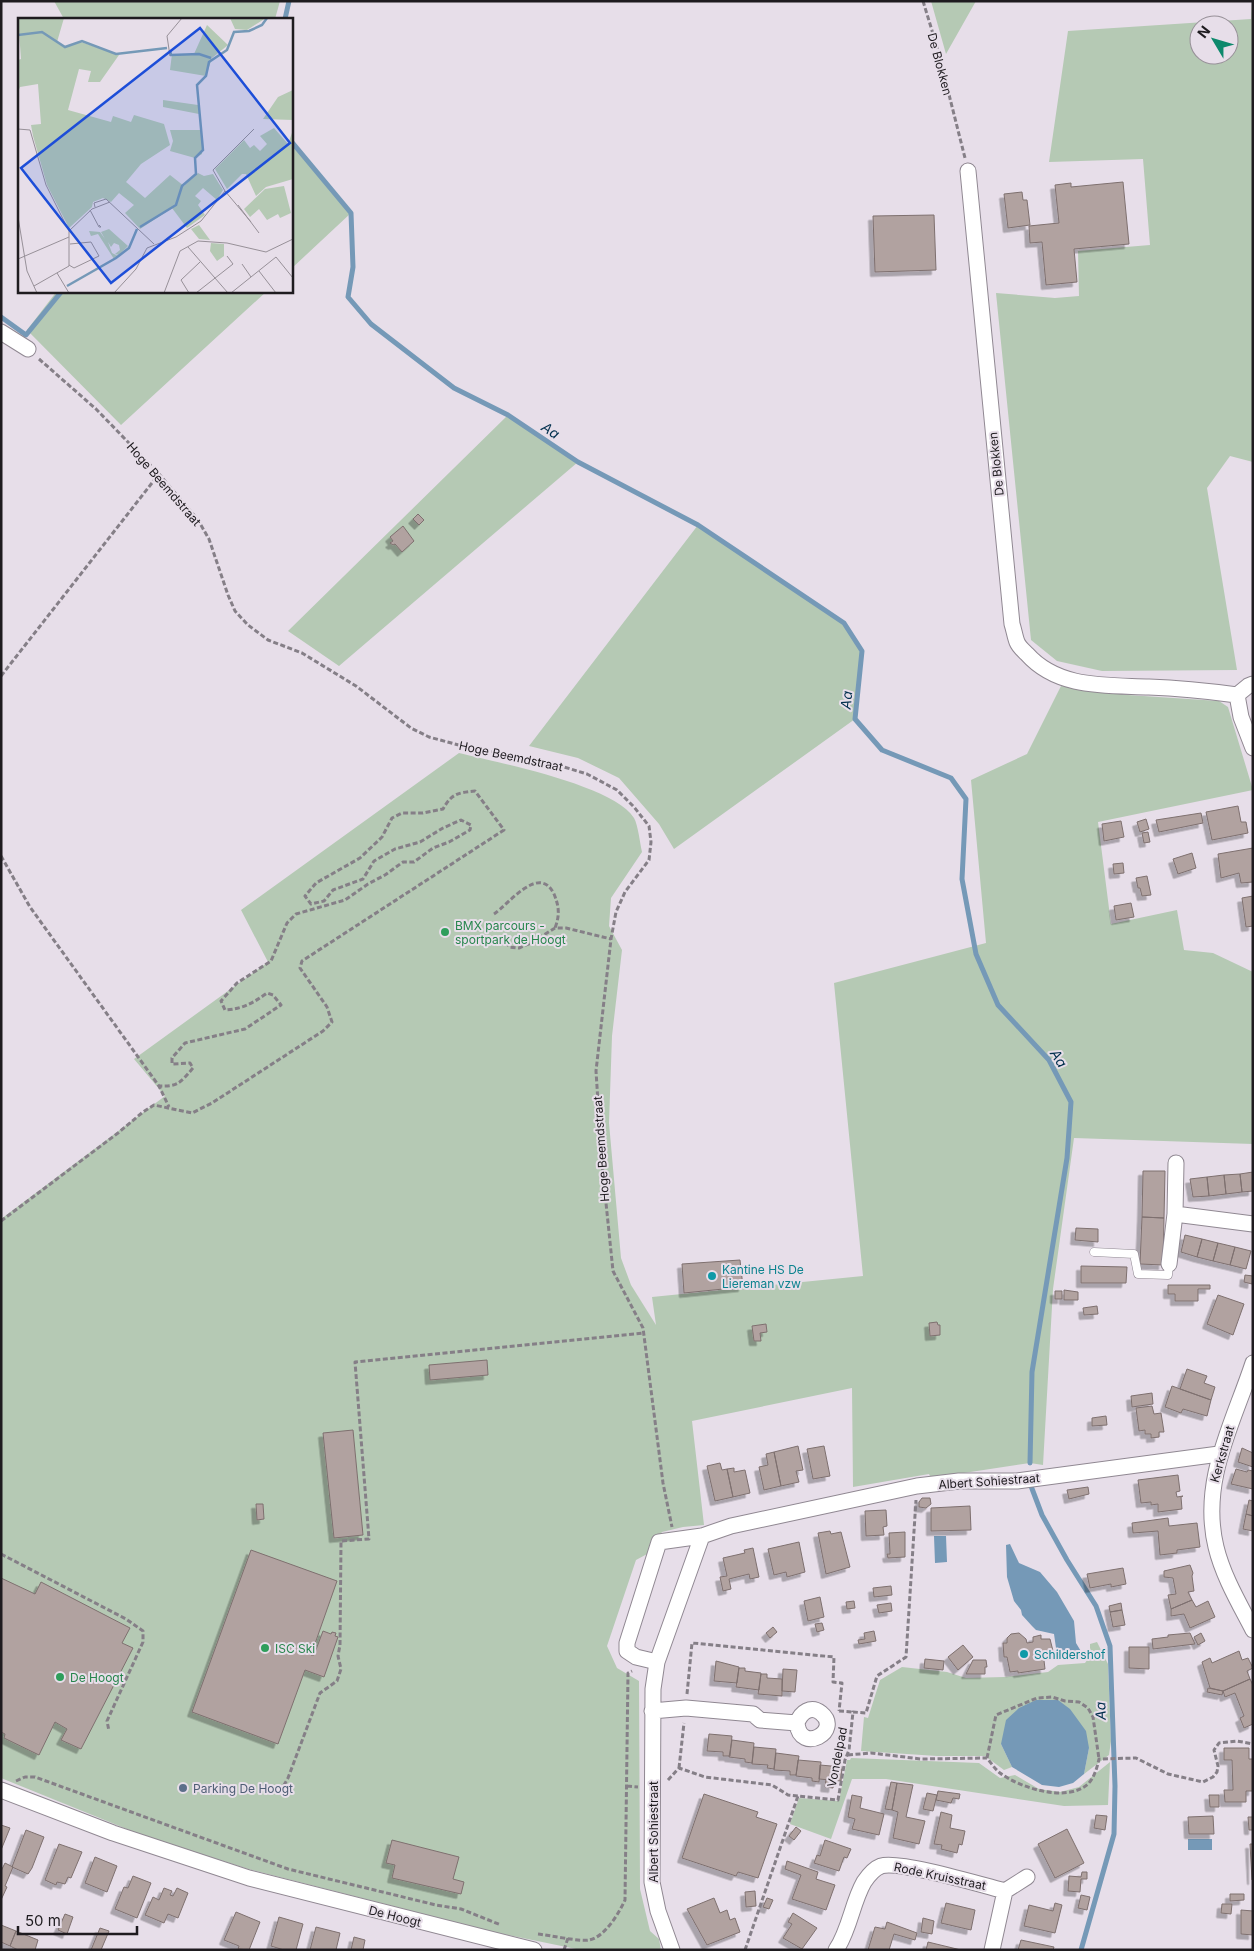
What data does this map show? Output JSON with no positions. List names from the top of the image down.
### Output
{
  "streets": {
    "street": [
      "De Blokken",
      "Kerkstraat",
      "Albert Sohiestraat",
      "Rode Kruisstraat",
      "De Hoogt"
    ],
    "path": ["Hoge Beemdstraat", "Vondelpad"]
  },
  "crossings": [
    ["Hoge Beemdstraat", "Albert Sohiestraat"],
    ["Kerkstraat", "Albert Sohiestraat"],
    ["Albert Sohiestraat", "Vondelpad"]
  ],
  "water": ["Aa"],
  "places": [
    "BMX parcours - sportpark de Hoogt",
    "Kantine HS De Liereman vzw",
    "ISC Ski",
    "Schildershof",
    "De Hoogt",
    "Parking De Hoogt"
  ],
  "scale_bar": "50 m",
  "north": "top left"
}
